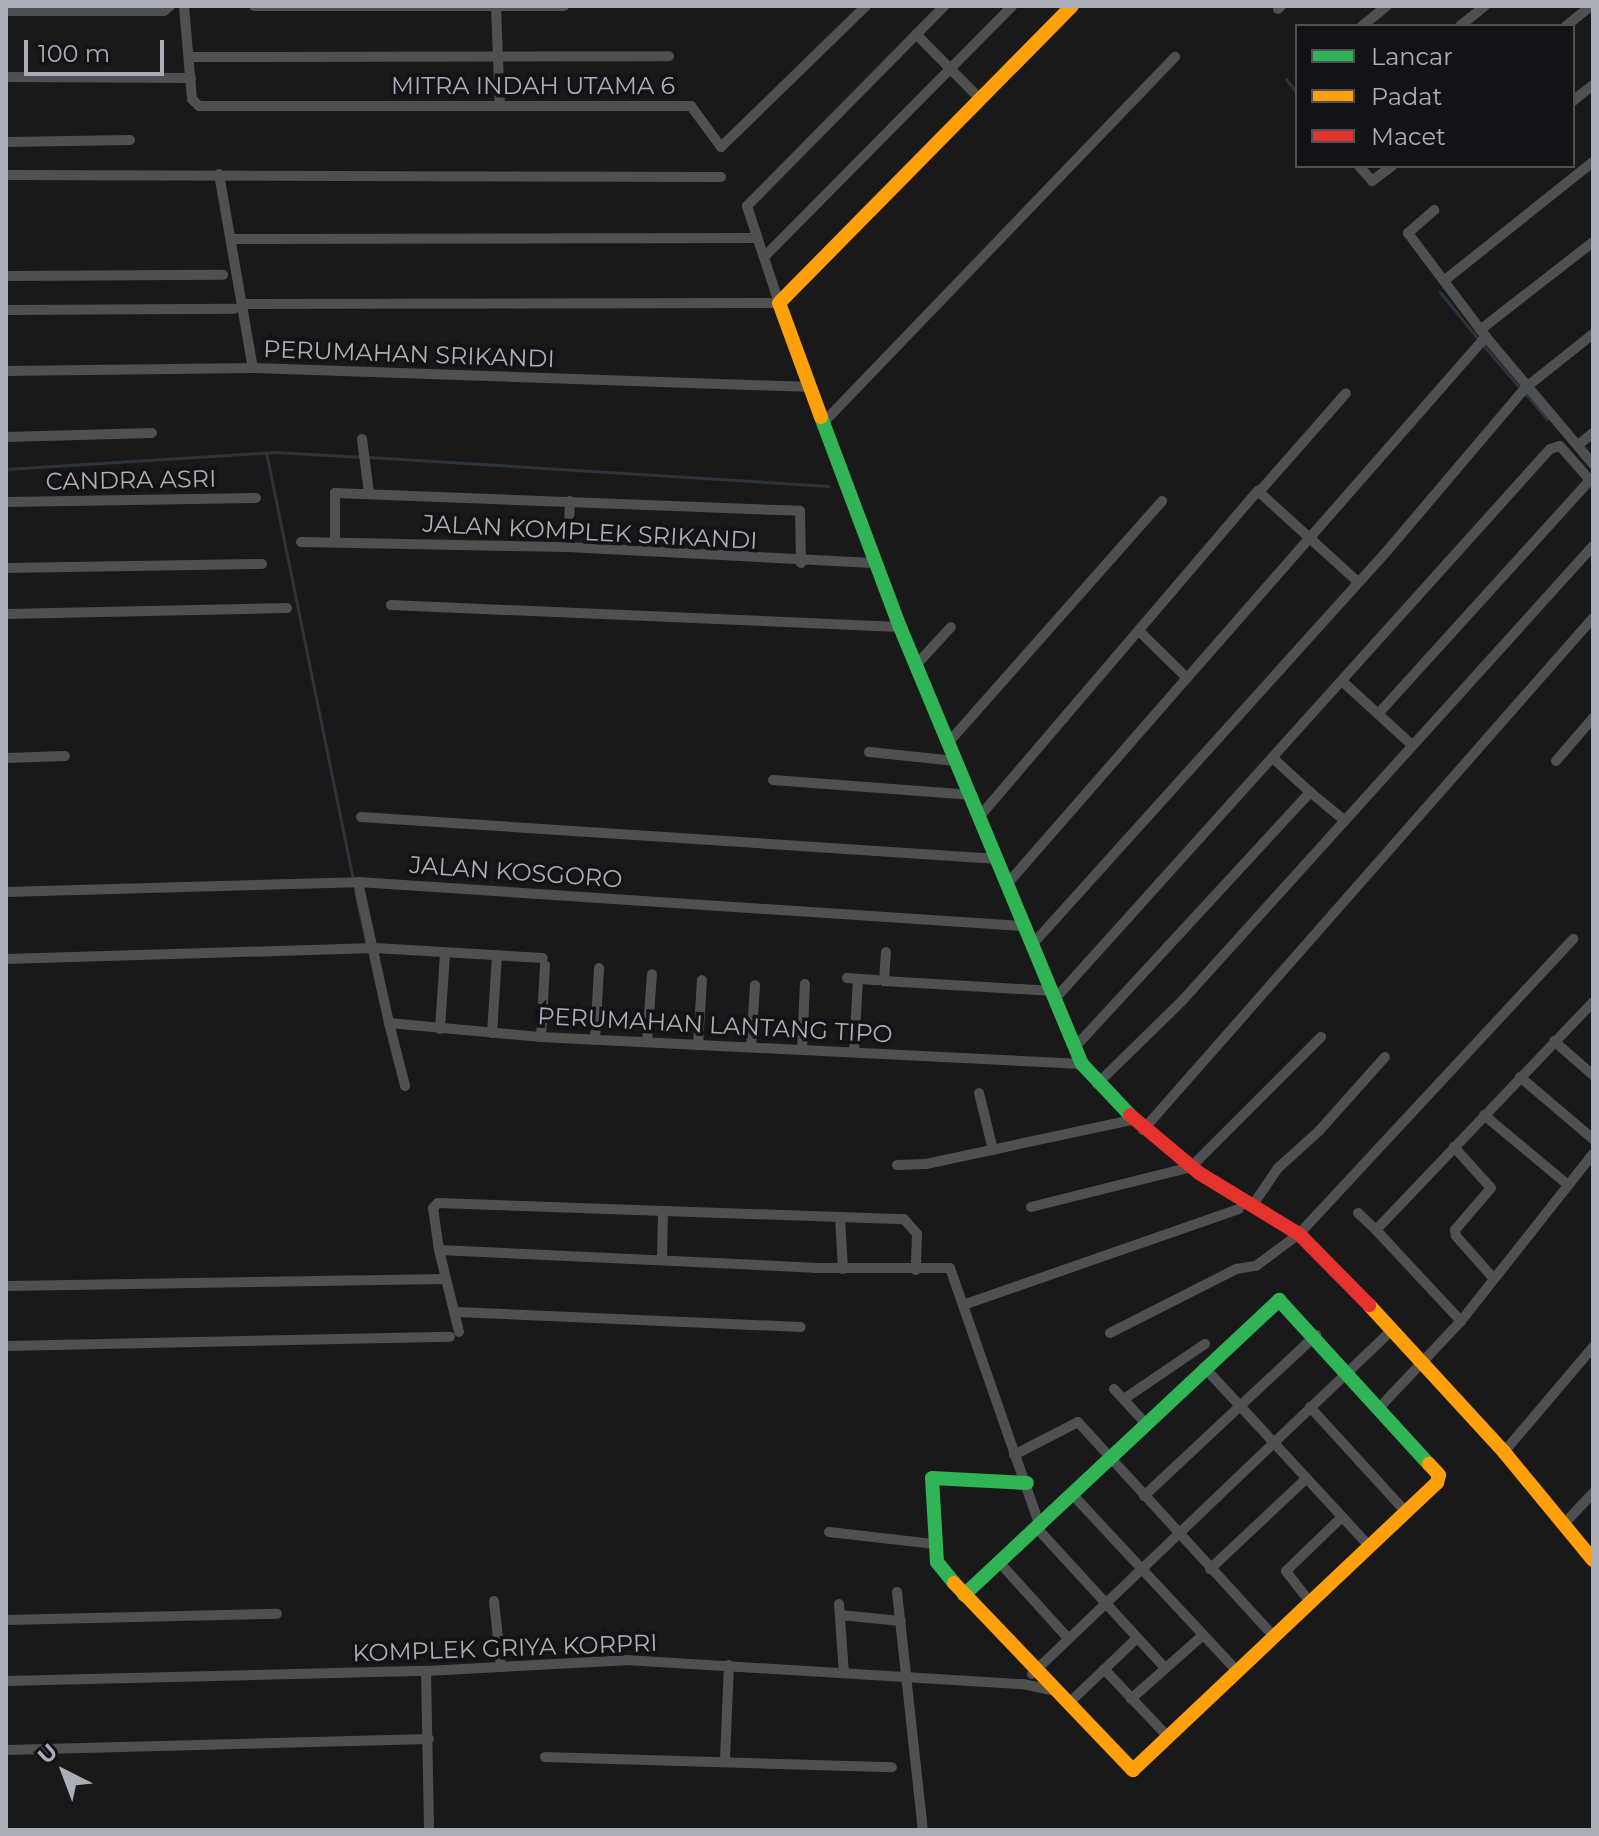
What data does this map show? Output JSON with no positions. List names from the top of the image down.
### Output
{
  "streets": {
    "street": [
      "MITRA INDAH UTAMA 6",
      "PERUMAHAN SRIKANDI",
      "CANDRA ASRI",
      "JALAN KOMPLEK SRIKANDI",
      "JALAN KOSGORO",
      "PERUMAHAN LANTANG TIPO",
      "KOMPLEK GRIYA KORPRI"
    ]
  },
  "legend": ["Lancar", "Padat", "Macet"],
  "scale_bar": "100 m",
  "north": "top left"
}
